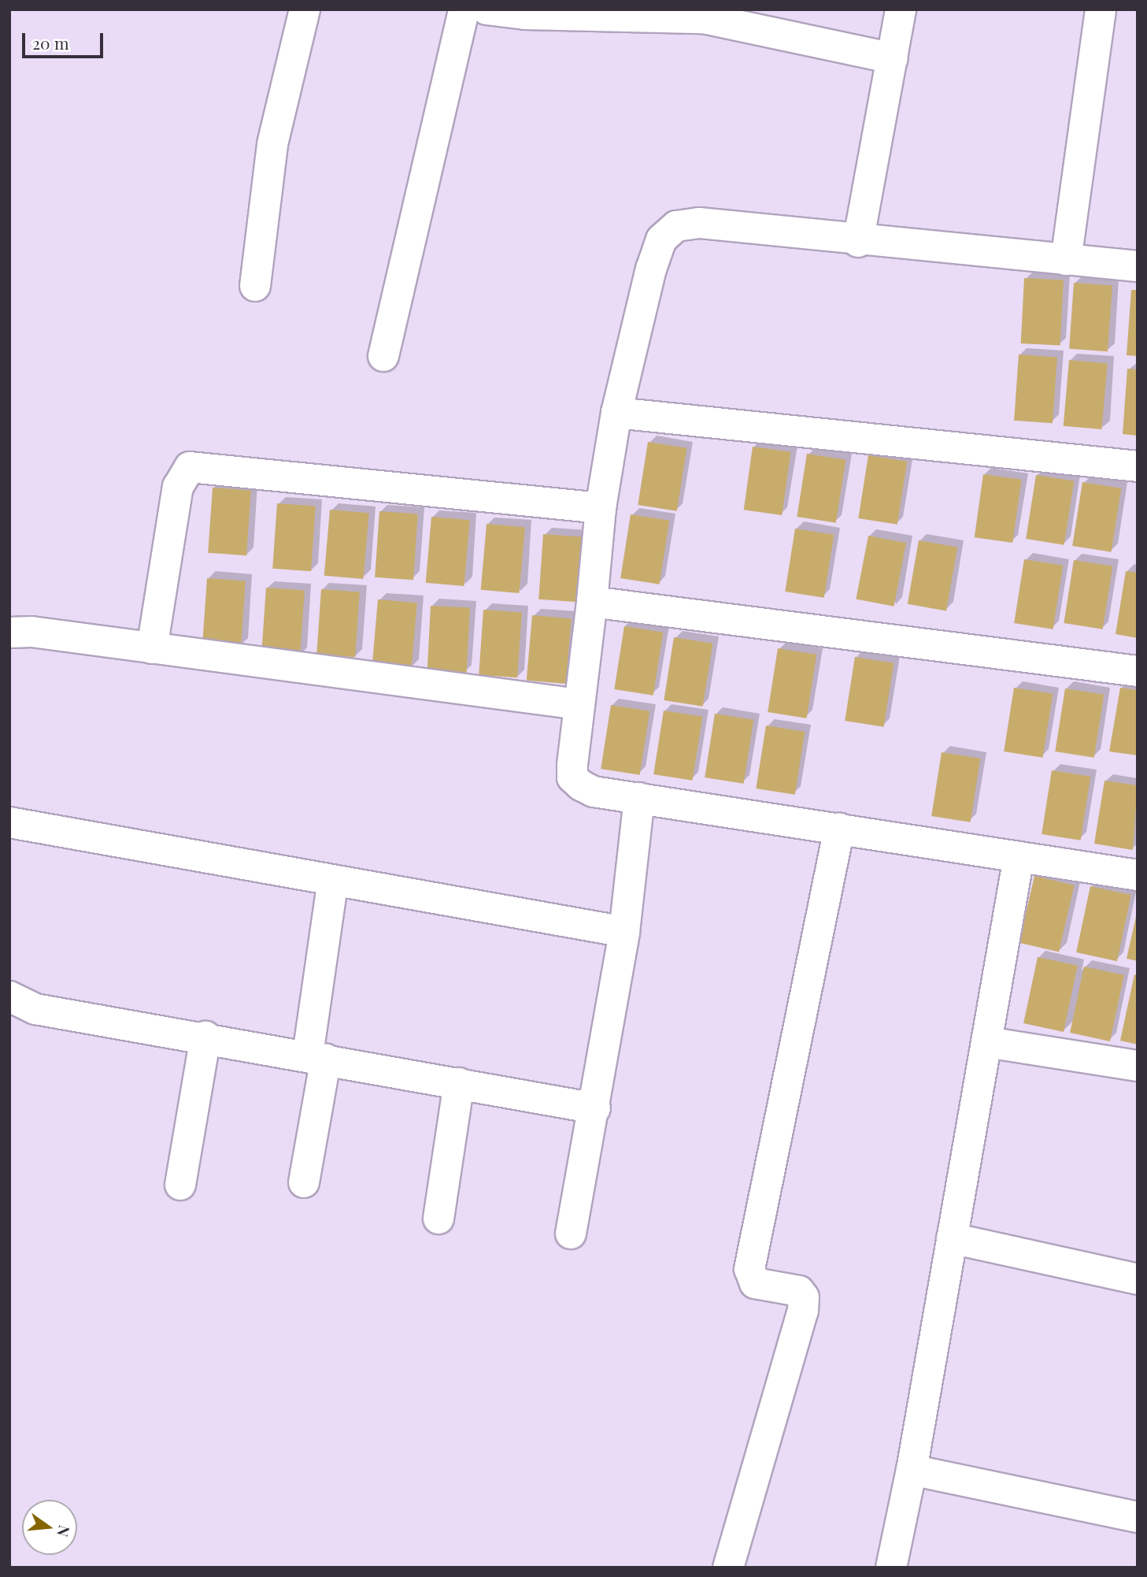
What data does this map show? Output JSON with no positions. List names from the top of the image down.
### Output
{
  "scale_bar": "20 m",
  "north": "right"
}
